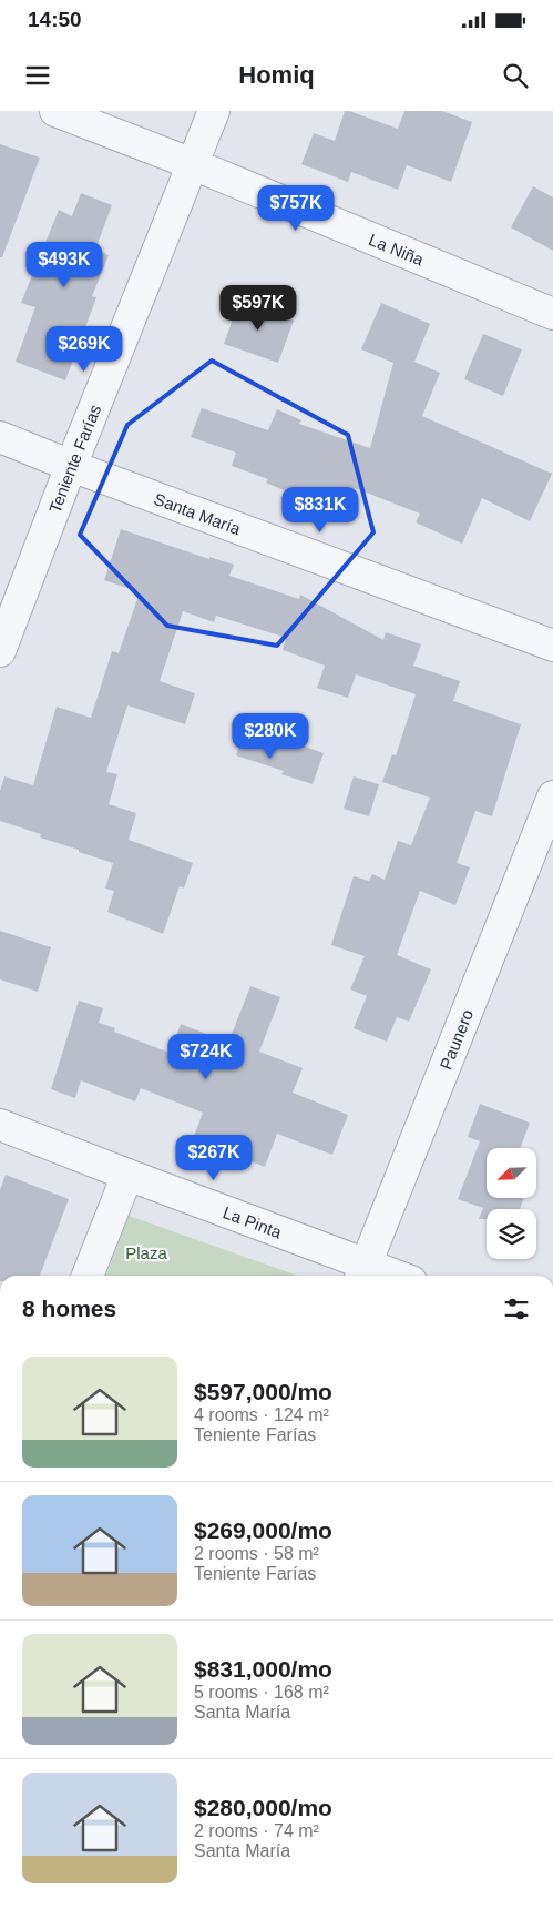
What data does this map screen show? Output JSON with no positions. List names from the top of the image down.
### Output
{
  "streets": {
    "street": [
      "La Niña",
      "Teniente Farías",
      "Santa María",
      "Paunero",
      "La Pinta"
    ]
  },
  "crossings": [
    ["La Niña", "Teniente Farías"],
    ["Teniente Farías", "Santa María"],
    ["Paunero", "La Pinta"]
  ],
  "parks": ["Plaza"],
  "north": "bottom left",
  "page": {
    "status": "14:50",
    "header": "Homiq",
    "price": [
      "$757K",
      "$493K",
      "$597K",
      "$269K",
      "$831K",
      "$280K",
      "$724K",
      "$267K"
    ],
    "heading": "8 homes",
    "list": [
      {
        "name": "$597,000/mo",
        "note": "4 rooms · 124 m² · Teniente Farías"
      },
      {
        "name": "$269,000/mo",
        "note": "2 rooms · 58 m² · Teniente Farías"
      },
      {
        "name": "$831,000/mo",
        "note": "5 rooms · 168 m² · Santa María"
      },
      {
        "name": "$280,000/mo",
        "note": "2 rooms · 74 m² · Santa María"
      }
    ]
  }
}
